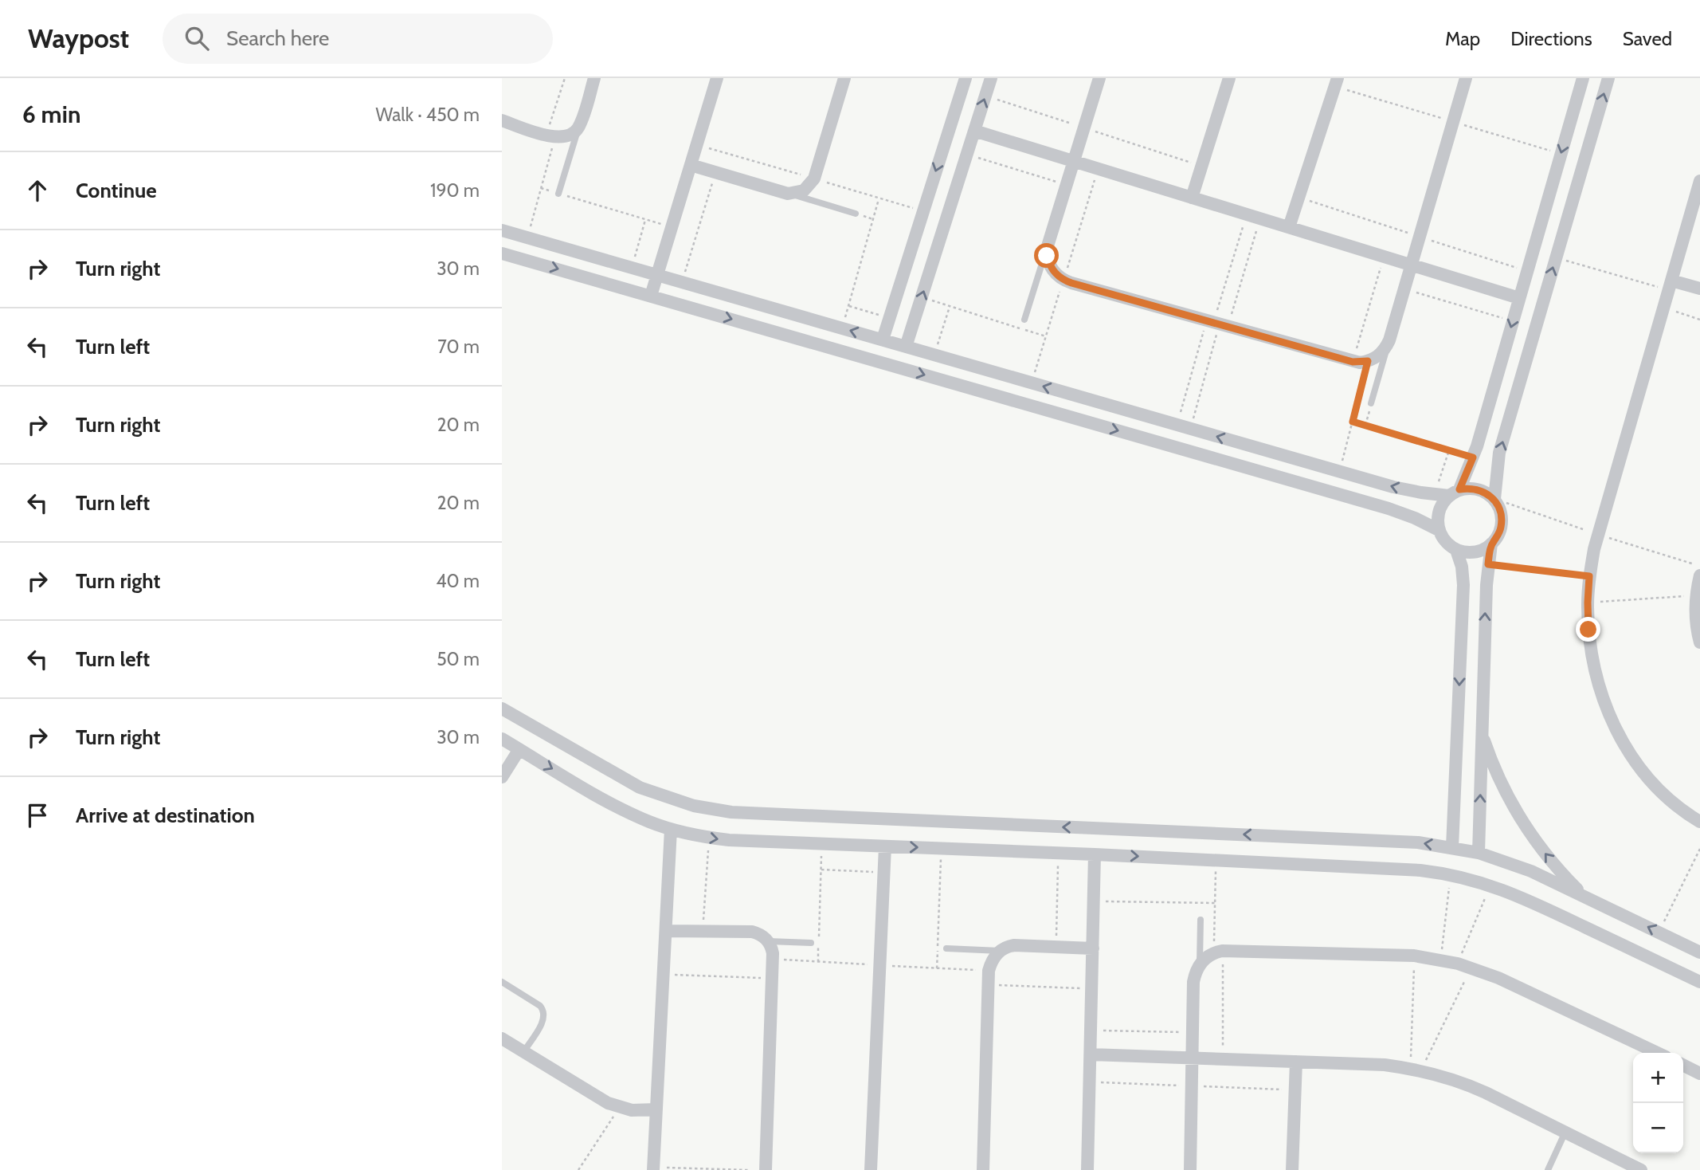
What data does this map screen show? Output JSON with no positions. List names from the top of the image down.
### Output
{
  "page": {
    "header": "Waypost",
    "search": "Search here",
    "nav": ["Map", "Directions", "Saved"],
    "heading": ["6 min", "Walk · 450 m"],
    "list": [
      ["Continue", "190 m"],
      ["Turn right", "30 m"],
      ["Turn left", "70 m"],
      ["Turn right", "20 m"],
      ["Turn left", "20 m"],
      ["Turn right", "40 m"],
      ["Turn left", "50 m"],
      ["Turn right", "30 m"],
      "Arrive at destination"
    ],
    "map_buttons": ["+", "−"]
  }
}
